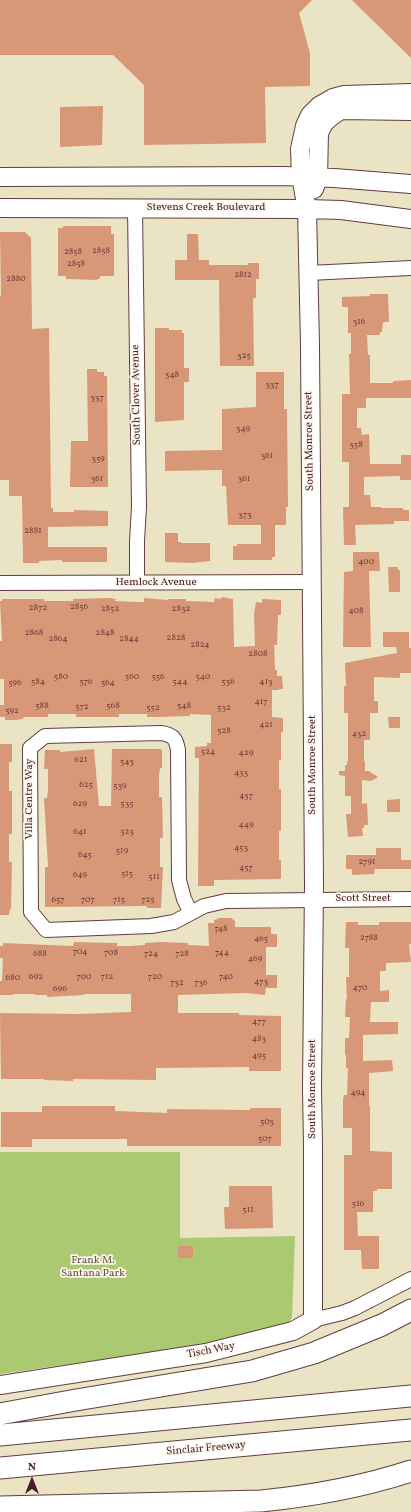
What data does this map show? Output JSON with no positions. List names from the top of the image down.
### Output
{
  "streets": {
    "highway": ["Sinclair Freeway"],
    "main road": ["Stevens Creek Boulevard", "South Monroe Street", "Tisch Way"],
    "street": [
      "South Clover Avenue",
      "Hemlock Avenue",
      "Villa Centre Way",
      "Scott Street"
    ]
  },
  "crossings": [
    ["Stevens Creek Boulevard", "South Clover Avenue"],
    ["Stevens Creek Boulevard", "South Monroe Street"],
    ["South Clover Avenue", "Hemlock Avenue"],
    ["South Monroe Street", "Hemlock Avenue"],
    ["South Monroe Street", "Villa Centre Way"],
    ["South Monroe Street", "Scott Street"],
    ["South Monroe Street", "Tisch Way"],
    ["Villa Centre Way", "Scott Street"]
  ],
  "parks": ["Frank M. Santana Park"],
  "house_numbers": [
    "2858",
    "2858",
    "2858",
    "2812",
    "2880",
    "316",
    "325",
    "348",
    "337",
    "337",
    "349",
    "358",
    "361",
    "359",
    "361",
    "361",
    "373",
    "2881",
    "400",
    "2856",
    "2872",
    "2852",
    "2832",
    "408",
    "2868",
    "2848",
    "2828",
    "2864",
    "2844",
    "2824",
    "2808",
    "580",
    "560",
    "556",
    "540",
    "584",
    "576",
    "544",
    "536",
    "413",
    "596",
    "564",
    "417",
    "588",
    "568",
    "548",
    "572",
    "552",
    "532",
    "592",
    "421",
    "528",
    "432",
    "524",
    "429",
    "621",
    "543",
    "433",
    "625",
    "539",
    "437",
    "629",
    "535",
    "449",
    "641",
    "523",
    "453",
    "519",
    "645",
    "2791",
    "457",
    "515",
    "649",
    "511",
    "657",
    "707",
    "715",
    "725",
    "748",
    "2788",
    "465",
    "704",
    "708",
    "744",
    "688",
    "724",
    "728",
    "469",
    "692",
    "700",
    "712",
    "720",
    "740",
    "680",
    "473",
    "732",
    "736",
    "470",
    "696",
    "477",
    "483",
    "495",
    "494",
    "503",
    "507",
    "516",
    "511"
  ],
  "north": "top"
}
